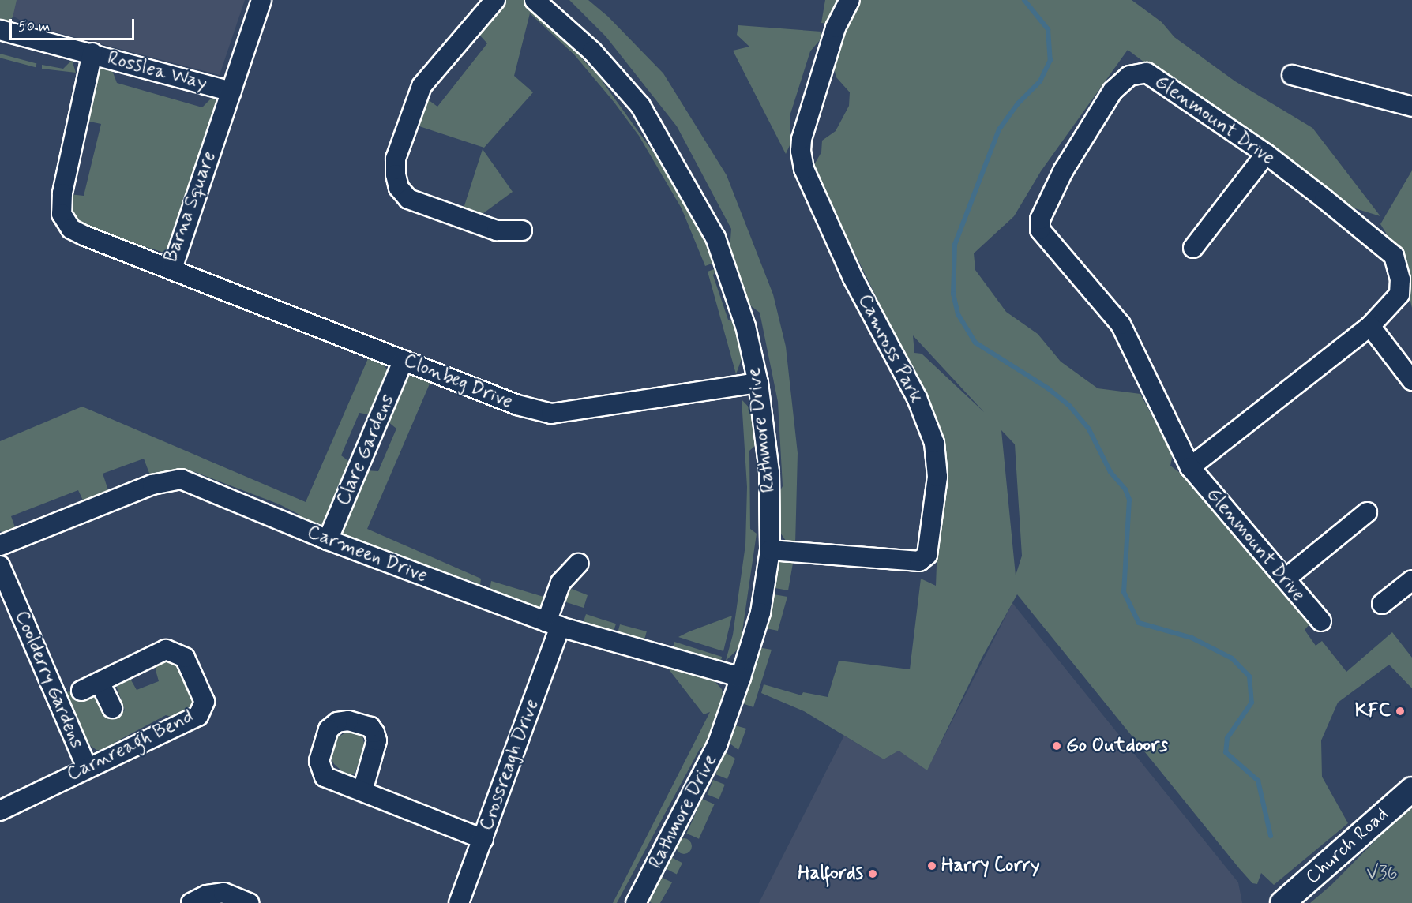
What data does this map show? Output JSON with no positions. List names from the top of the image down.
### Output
{
  "streets": {
    "street": [
      "Rosslea Way",
      "Glenmount Drive",
      "Barna Square",
      "Camross Park",
      "Clonbeg Drive",
      "Rathmore Drive",
      "Clare Gardens",
      "Carmeen Drive",
      "Coolderry Gardens",
      "Carnreagh Bend",
      "Crossreagh Drive",
      "Church Road"
    ]
  },
  "crossings": [
    ["Rosslea Way", "Barna Square"],
    ["Barna Square", "Clonbeg Drive"],
    ["Camross Park", "Rathmore Drive"],
    ["Clonbeg Drive", "Rathmore Drive"],
    ["Clonbeg Drive", "Clare Gardens"],
    ["Rathmore Drive", "Carmeen Drive"],
    ["Clare Gardens", "Carmeen Drive"],
    ["Carmeen Drive", "Crossreagh Drive"],
    ["Coolderry Gardens", "Carnreagh Bend"]
  ],
  "parks": ["V36"],
  "places": [
    "KFC",
    "Go Outdoors",
    "Harry Corry",
    "Halfords"
  ],
  "scale_bar": "50 m"
}
